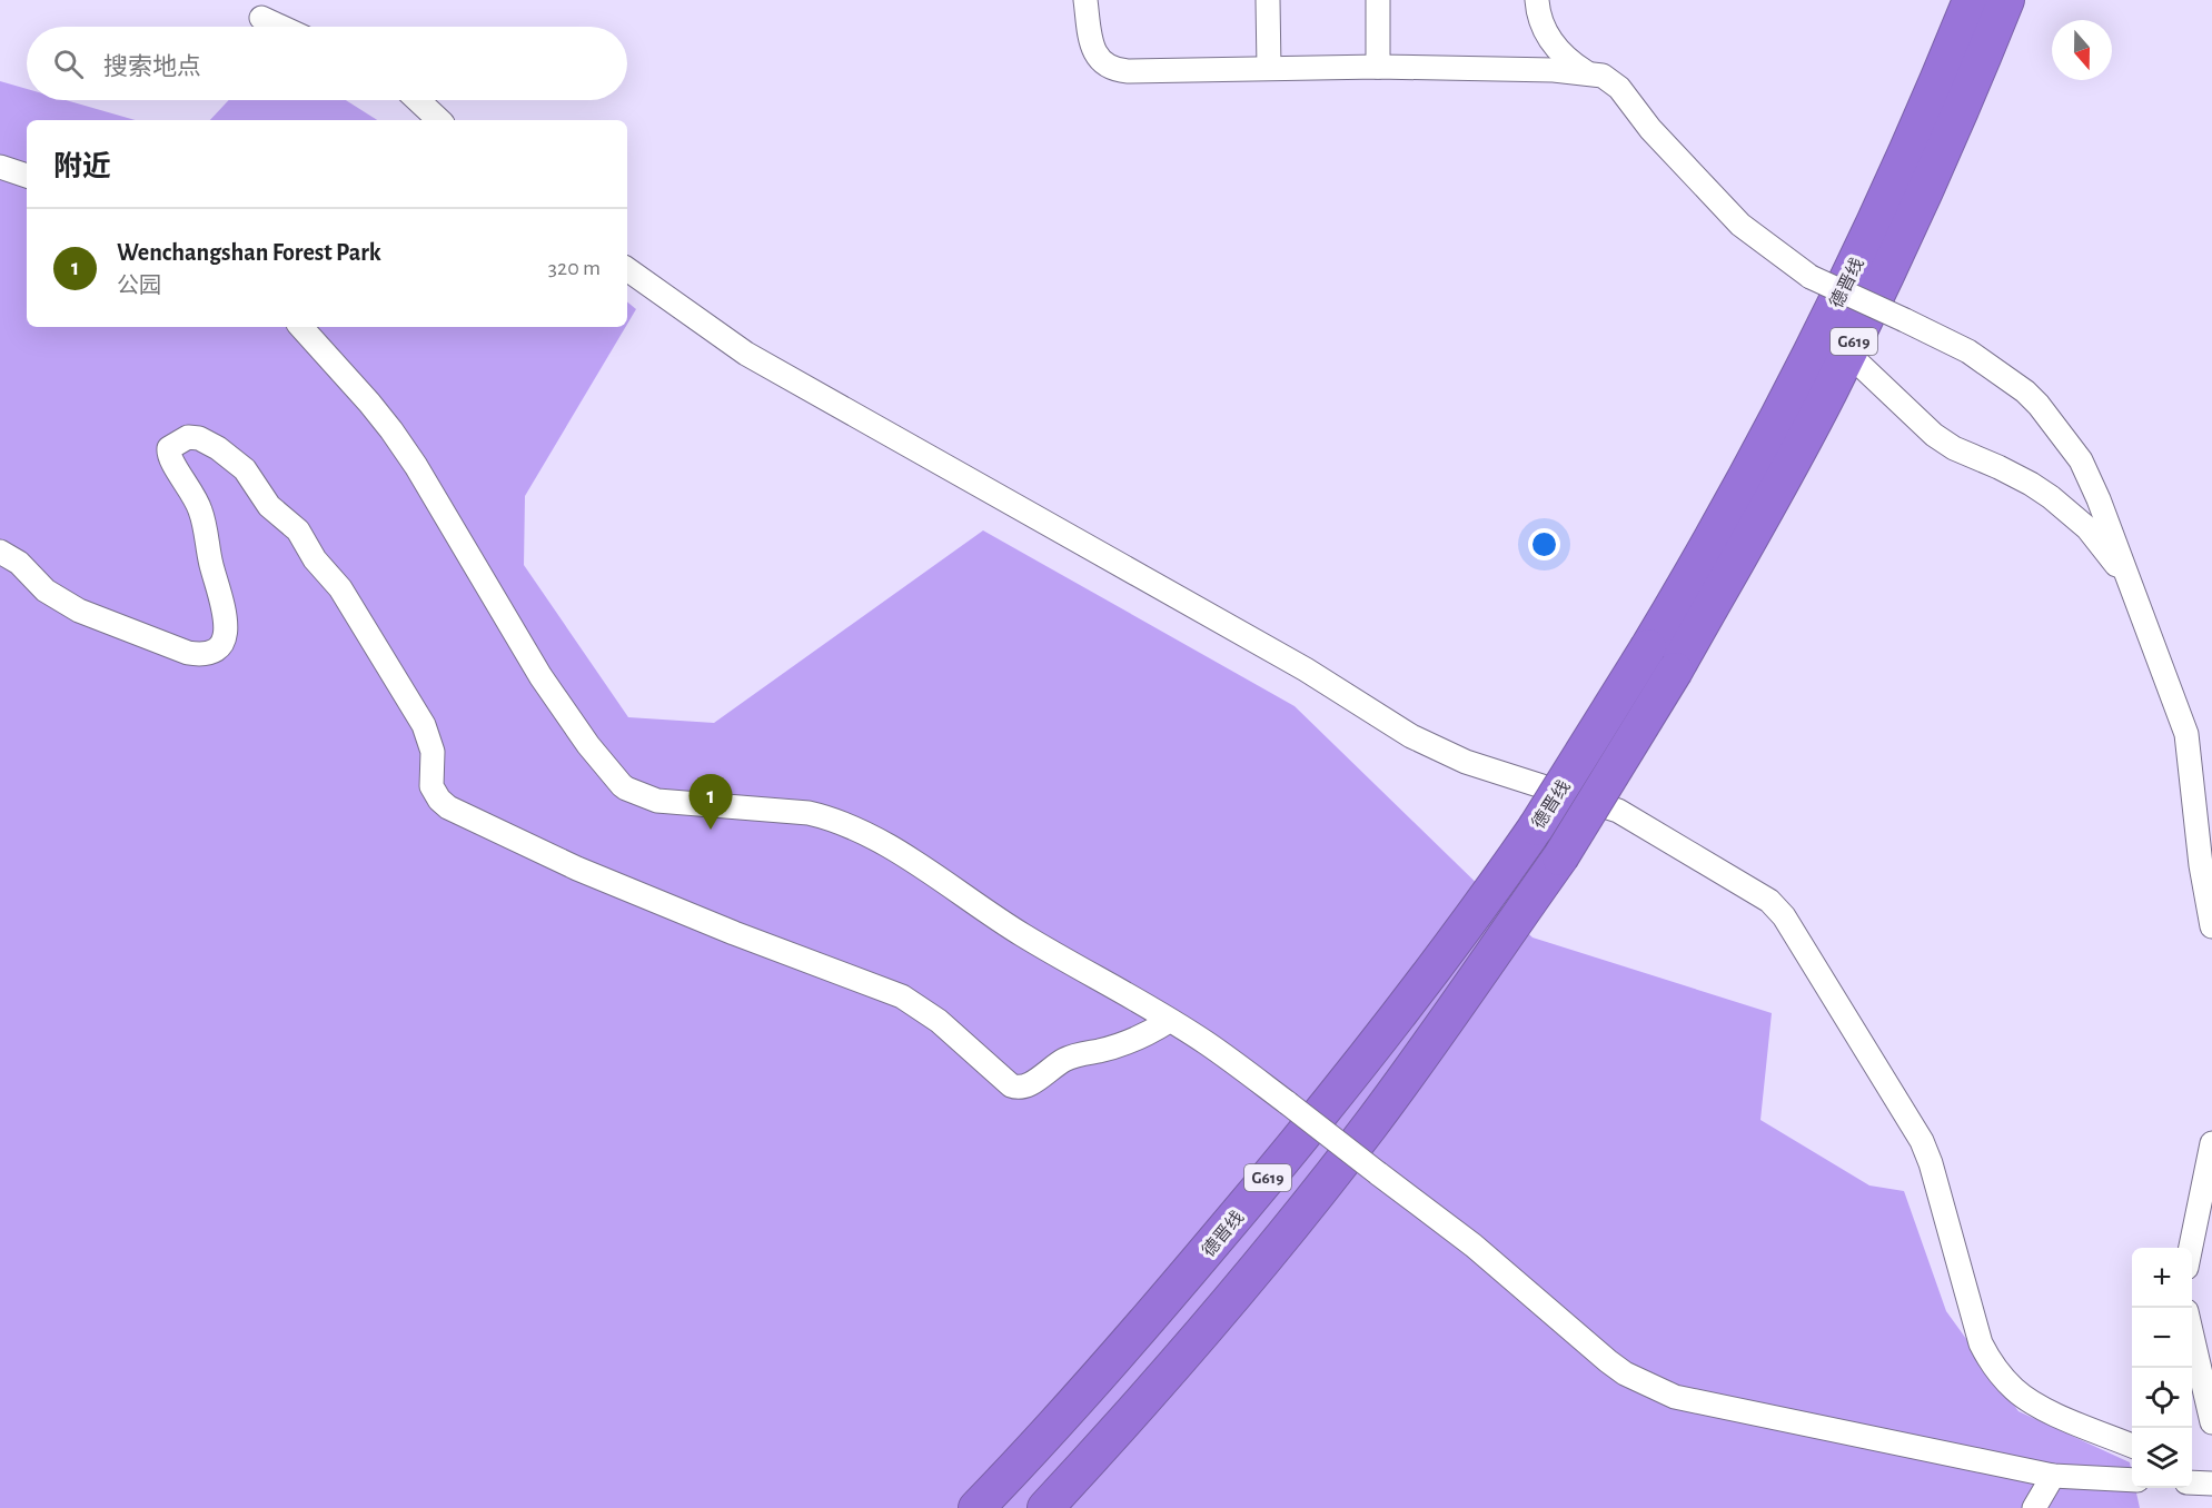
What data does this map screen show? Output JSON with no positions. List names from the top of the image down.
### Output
{
  "streets": {
    "highway": ["德晋线", "G619"]
  },
  "north": "bottom",
  "page": {
    "search": "搜索地点",
    "heading": "附近",
    "list": [
      {
        "mark": "1",
        "name": "Wenchangshan Forest Park",
        "note": "公园",
        "value": "320 m"
      }
    ],
    "pins": "1",
    "map_buttons": ["+", "−"]
  }
}
